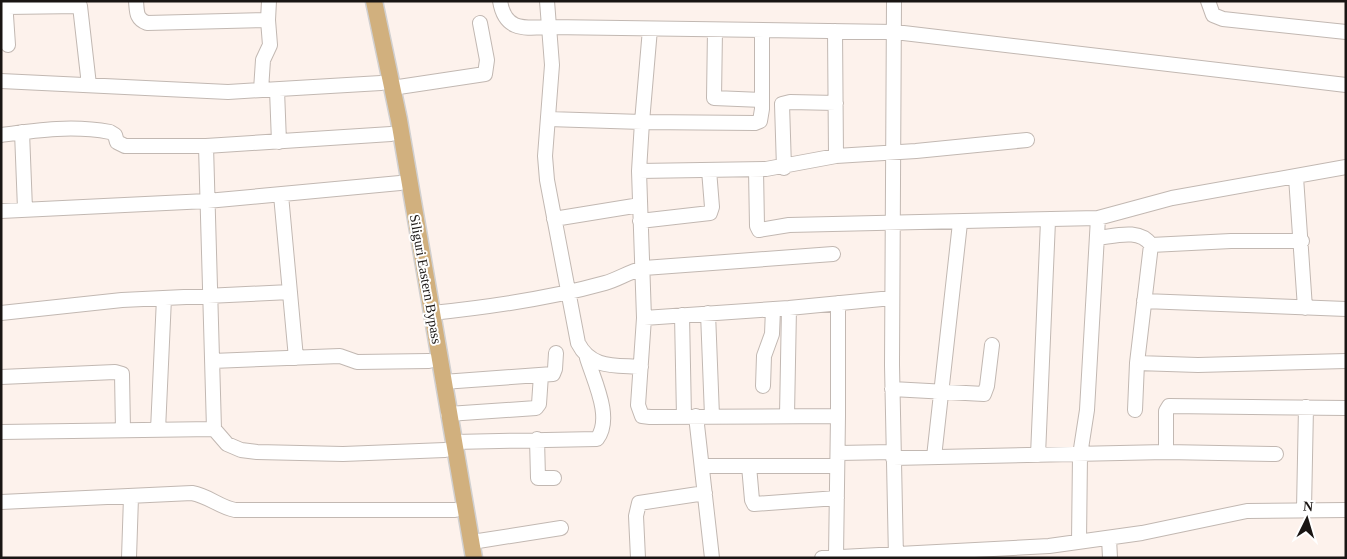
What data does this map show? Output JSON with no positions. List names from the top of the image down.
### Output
{
  "streets": {
    "main road": ["Siliguri Eastern Bypass"]
  },
  "north": "top"
}
